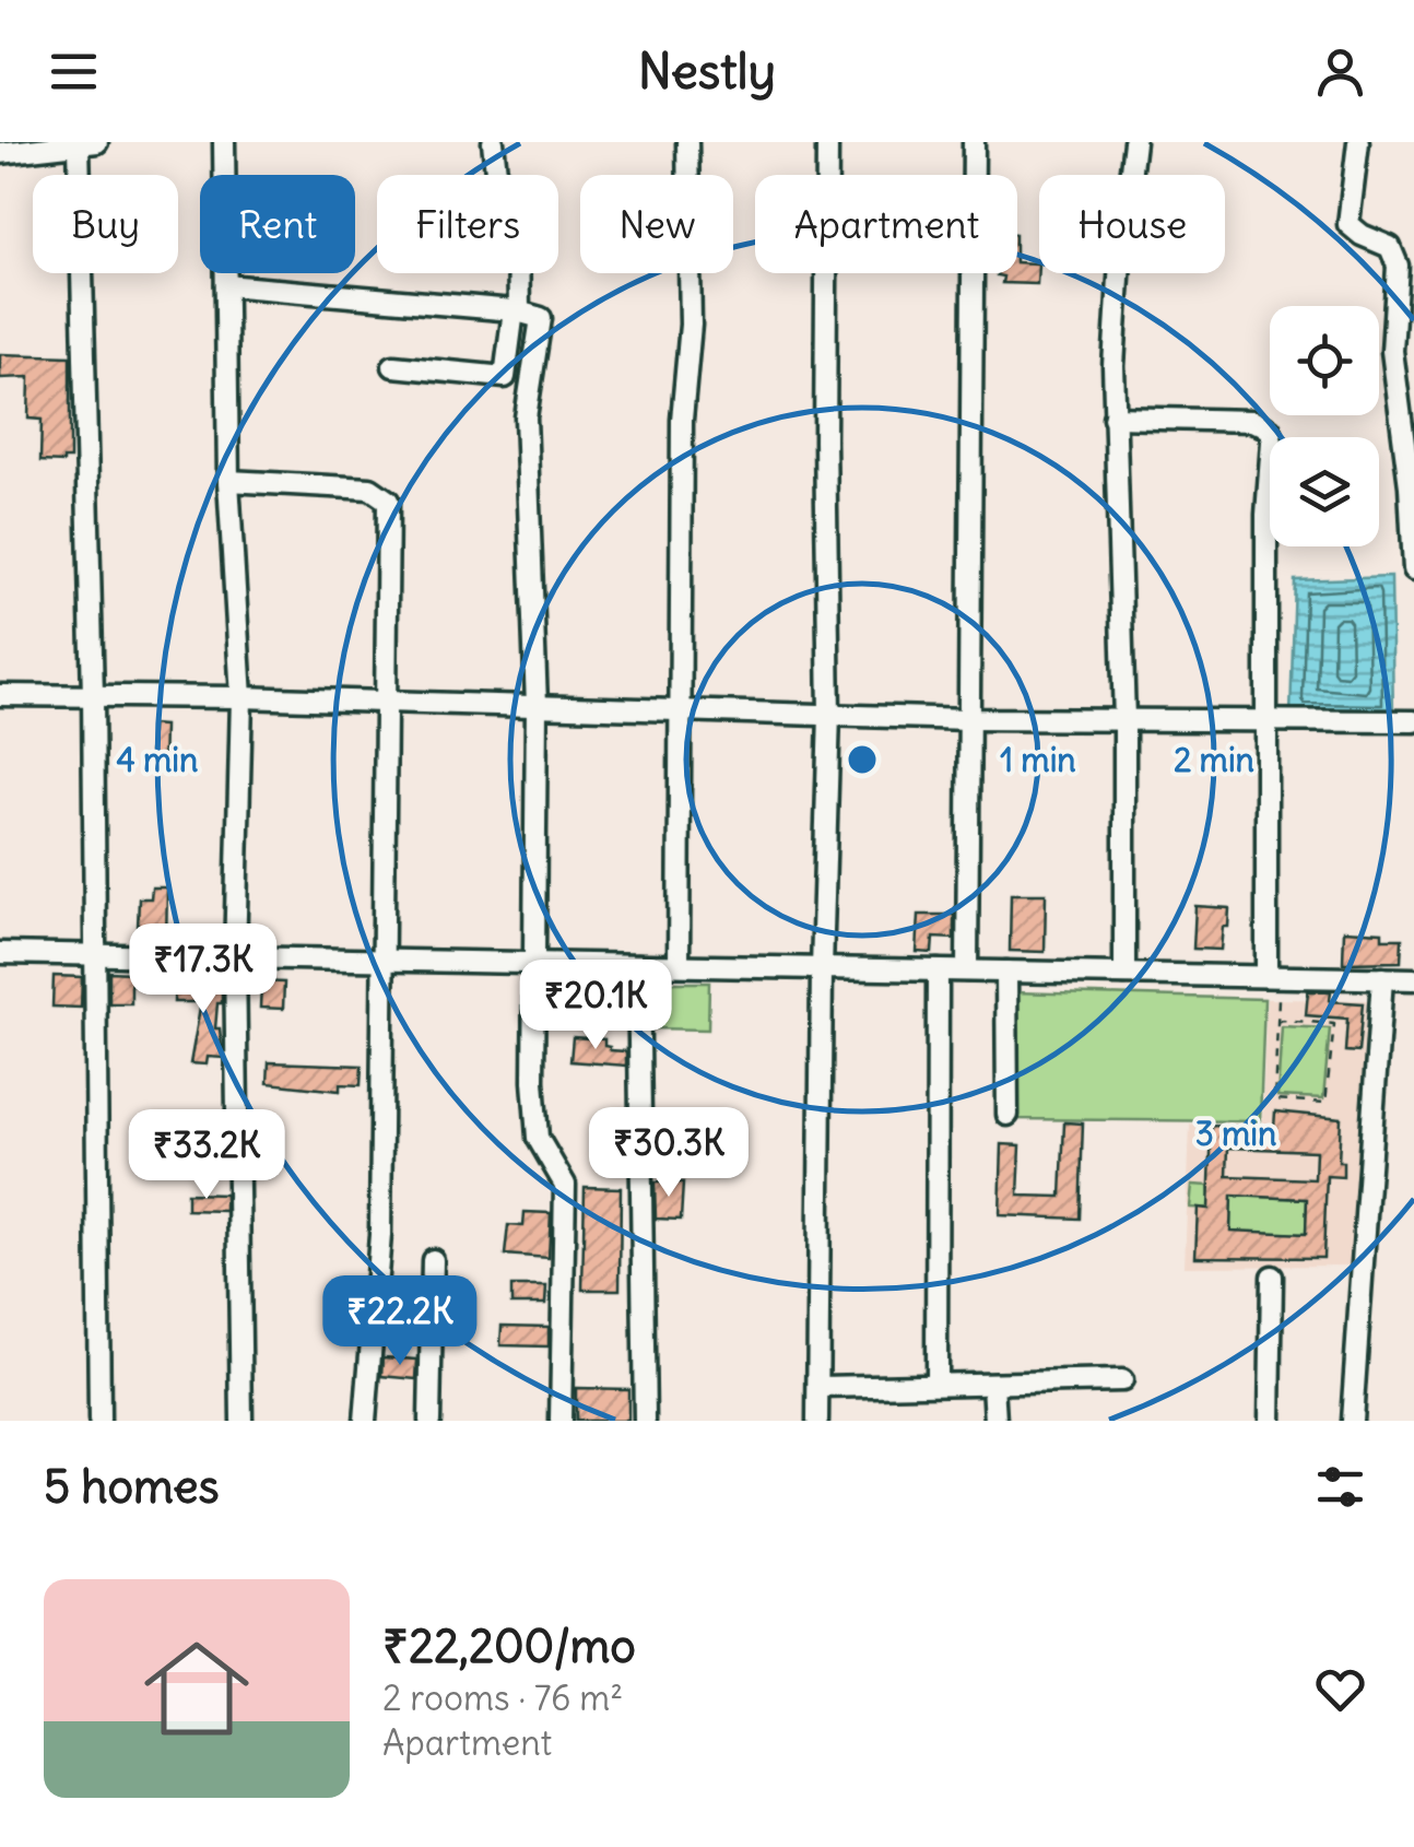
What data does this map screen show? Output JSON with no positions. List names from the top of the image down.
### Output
{
  "page": {
    "header": "Nestly",
    "chip": [
      "Buy",
      "Rent",
      "Filters",
      "New",
      "Apartment",
      "House"
    ],
    "price": [
      "₹17.3K",
      "₹20.1K",
      "₹30.3K",
      "₹33.2K",
      "₹22.2K"
    ],
    "heading": "5 homes",
    "list": [
      {
        "name": "₹22,200/mo",
        "note": "2 rooms · 76 m² · Apartment"
      }
    ]
  },
  "rings": [
    "1 min",
    "2 min",
    "4 min",
    "3 min"
  ]
}
